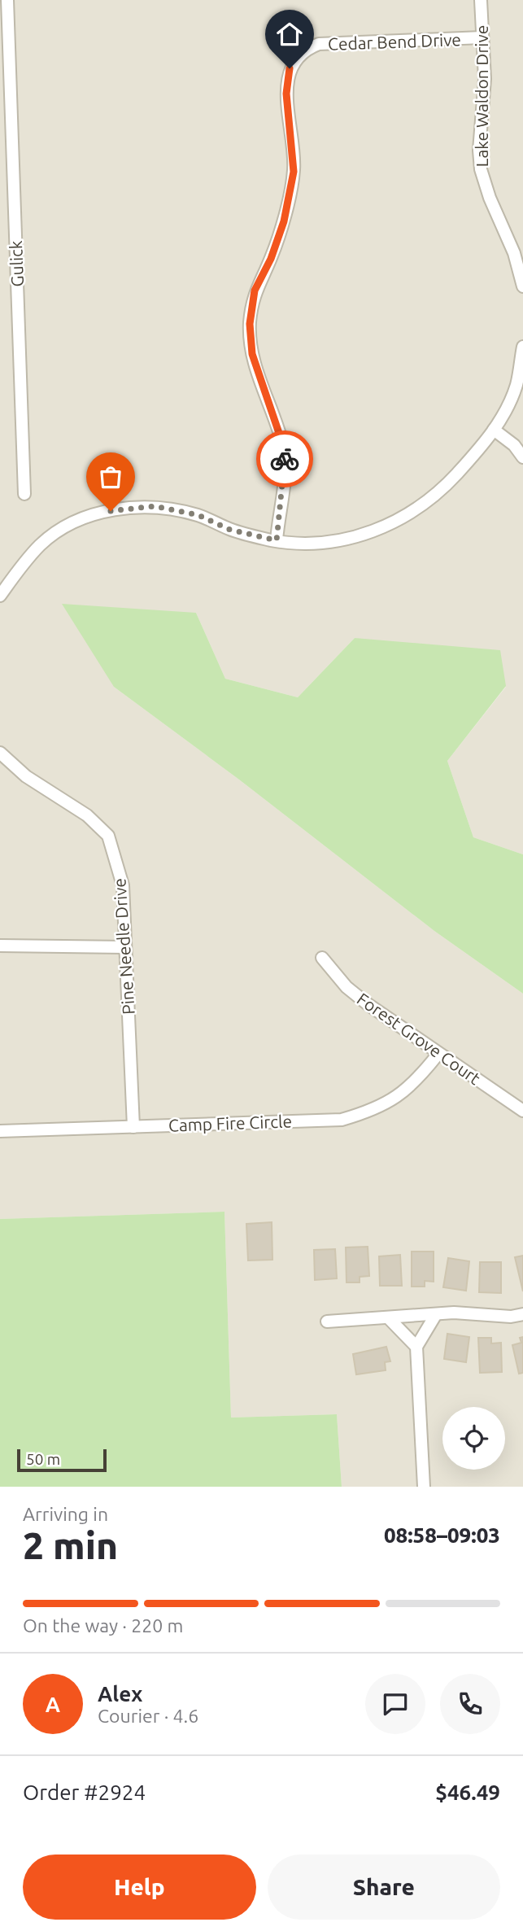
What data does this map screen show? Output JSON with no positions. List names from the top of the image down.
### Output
{
  "streets": {
    "street": [
      "Cedar Bend Drive",
      "Lake Waldon Drive",
      "Gulick",
      "Pine Needle Drive",
      "Forest Grove Court",
      "Camp Fire Circle"
    ]
  },
  "crossings": [
    ["Cedar Bend Drive", "Lake Waldon Drive"],
    ["Pine Needle Drive", "Camp Fire Circle"],
    ["Forest Grove Court", "Camp Fire Circle"]
  ],
  "scale_bar": "50 m",
  "page": {
    "scale": "50 m",
    "heading": ["2 min", "Arriving in", "08:58–09:03"],
    "panel": [
      "Alex",
      "Courier · 4.6",
      "Order #2924",
      "$46.49"
    ],
    "bar": "On the way · 220 m",
    "round": "A",
    "buttons": ["Help", "Share"]
  }
}
